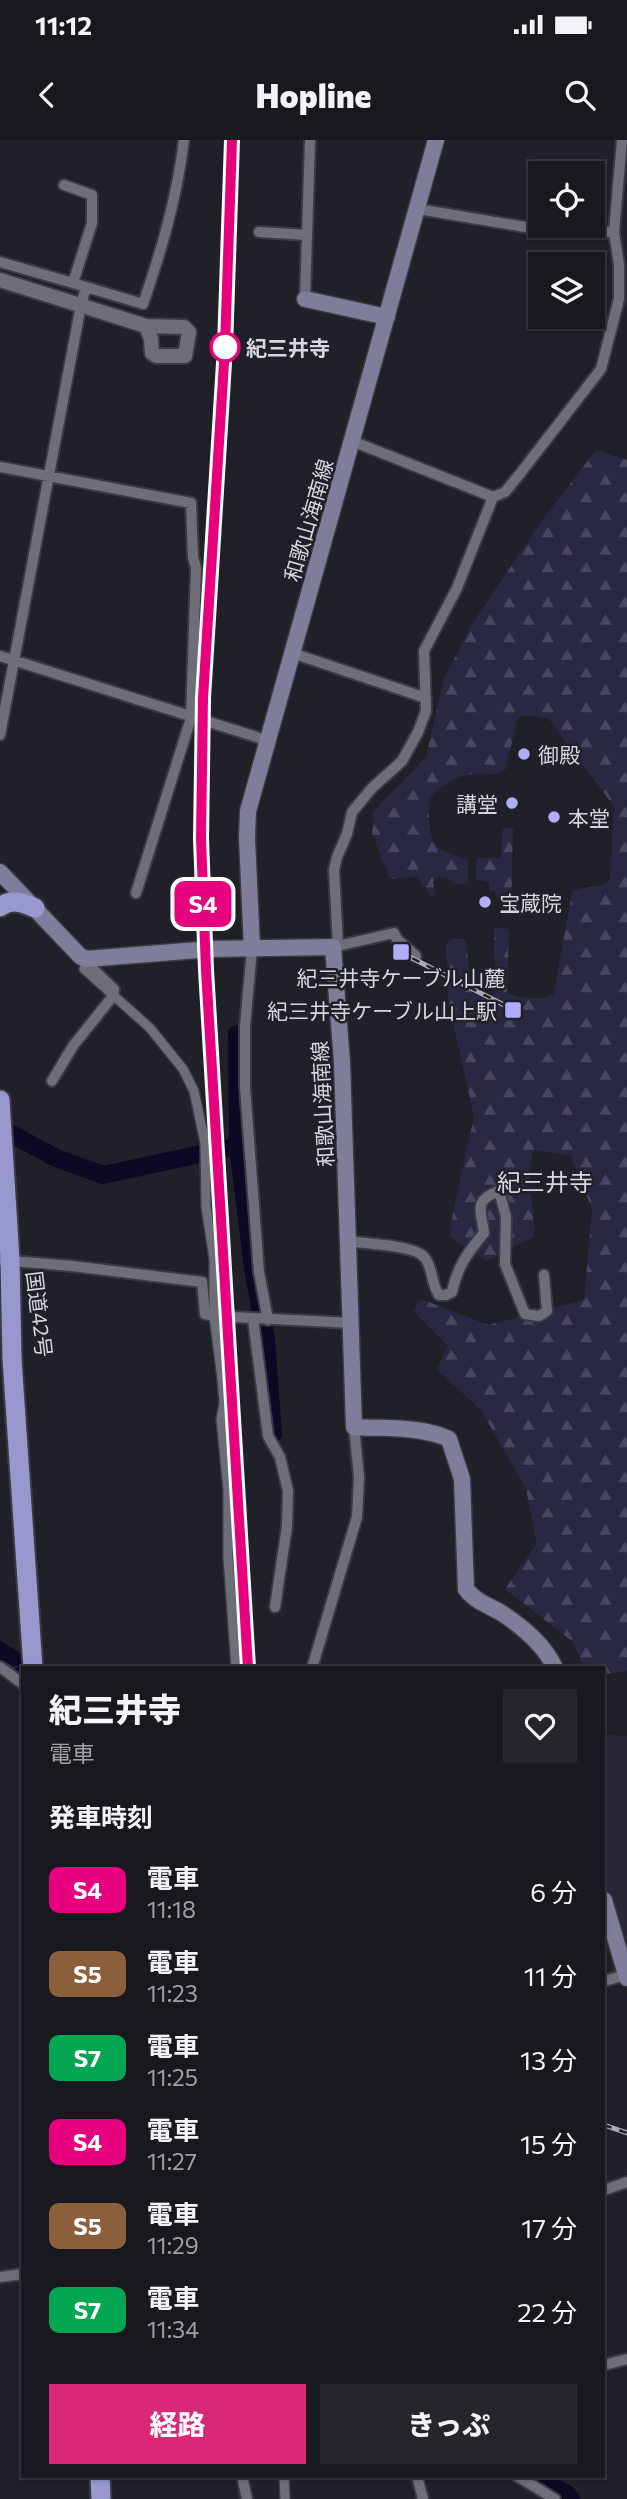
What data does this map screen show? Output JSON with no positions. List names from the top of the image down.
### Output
{
  "streets": {
    "highway": ["国道42号"],
    "main road": ["和歌山海南線"]
  },
  "districts": ["紀三井寺"],
  "places": {
    "other": [
      "紀三井寺",
      "御殿",
      "講堂",
      "本堂",
      "宝蔵院"
    ],
    "transit": ["紀三井寺ケーブル山麓", "紀三井寺ケーブル山上駅"]
  },
  "page": {
    "status": "11:12",
    "header": "Hopline",
    "on_map": "S4",
    "heading": [
      ["紀三井寺", "電車"],
      "発車時刻"
    ],
    "list": [
      {
        "mark": "S4",
        "name": "電車",
        "note": "11:18",
        "value": "6 分"
      },
      {
        "mark": "S5",
        "name": "電車",
        "note": "11:23",
        "value": "11 分"
      },
      {
        "mark": "S7",
        "name": "電車",
        "note": "11:25",
        "value": "13 分"
      },
      {
        "mark": "S4",
        "name": "電車",
        "note": "11:27",
        "value": "15 分"
      },
      {
        "mark": "S5",
        "name": "電車",
        "note": "11:29",
        "value": "17 分"
      },
      {
        "mark": "S7",
        "name": "電車",
        "note": "11:34",
        "value": "22 分"
      }
    ],
    "buttons": ["経路", "きっぷ"]
  }
}
